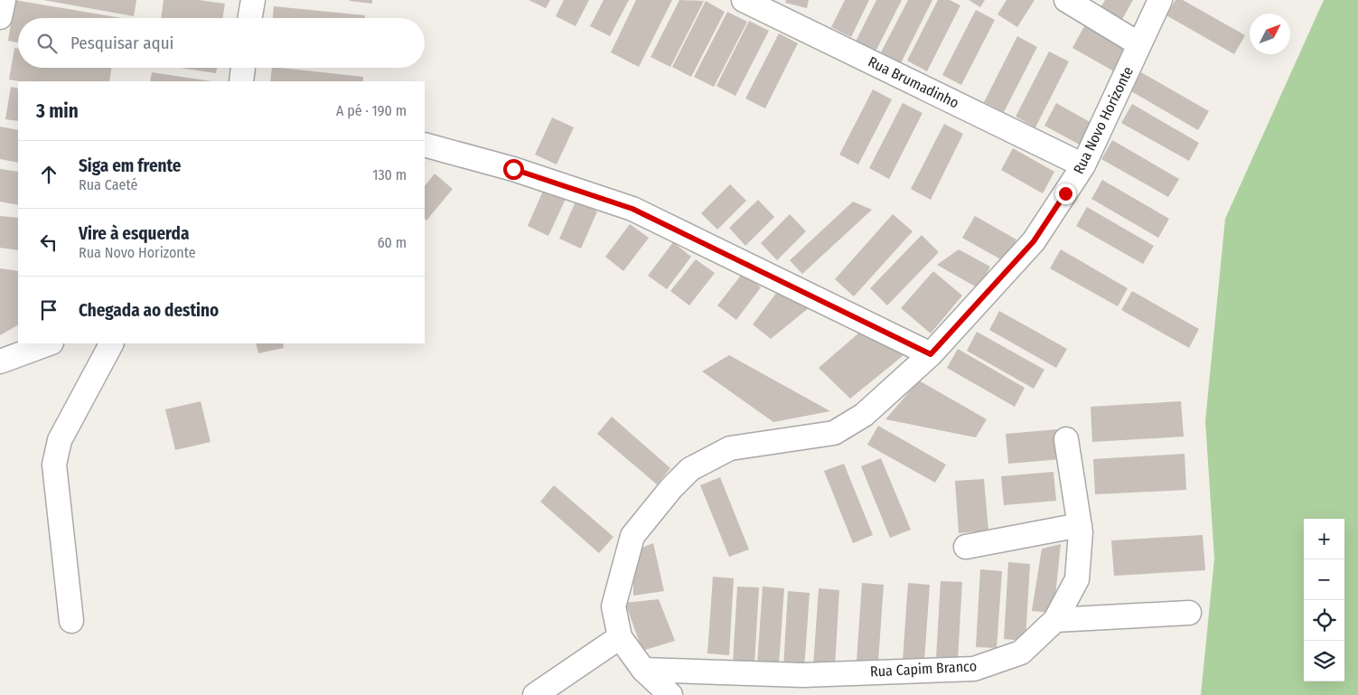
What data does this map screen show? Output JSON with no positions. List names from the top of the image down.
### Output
{
  "streets": {
    "street": ["Rua Brumadinho", "Rua Novo Horizonte", "Rua Capim Branco"]
  },
  "crossings": [
    ["Rua Brumadinho", "Rua Novo Horizonte"],
    ["Rua Novo Horizonte", "Rua Capim Branco"]
  ],
  "north": "top right",
  "page": {
    "search": "Pesquisar aqui",
    "heading": ["3 min", "A pé · 190 m"],
    "list": [
      ["Siga em frente", "Rua Caeté", "130 m"],
      ["Vire à esquerda", "Rua Novo Horizonte", "60 m"],
      "Chegada ao destino"
    ],
    "map_buttons": ["+", "−"]
  }
}
